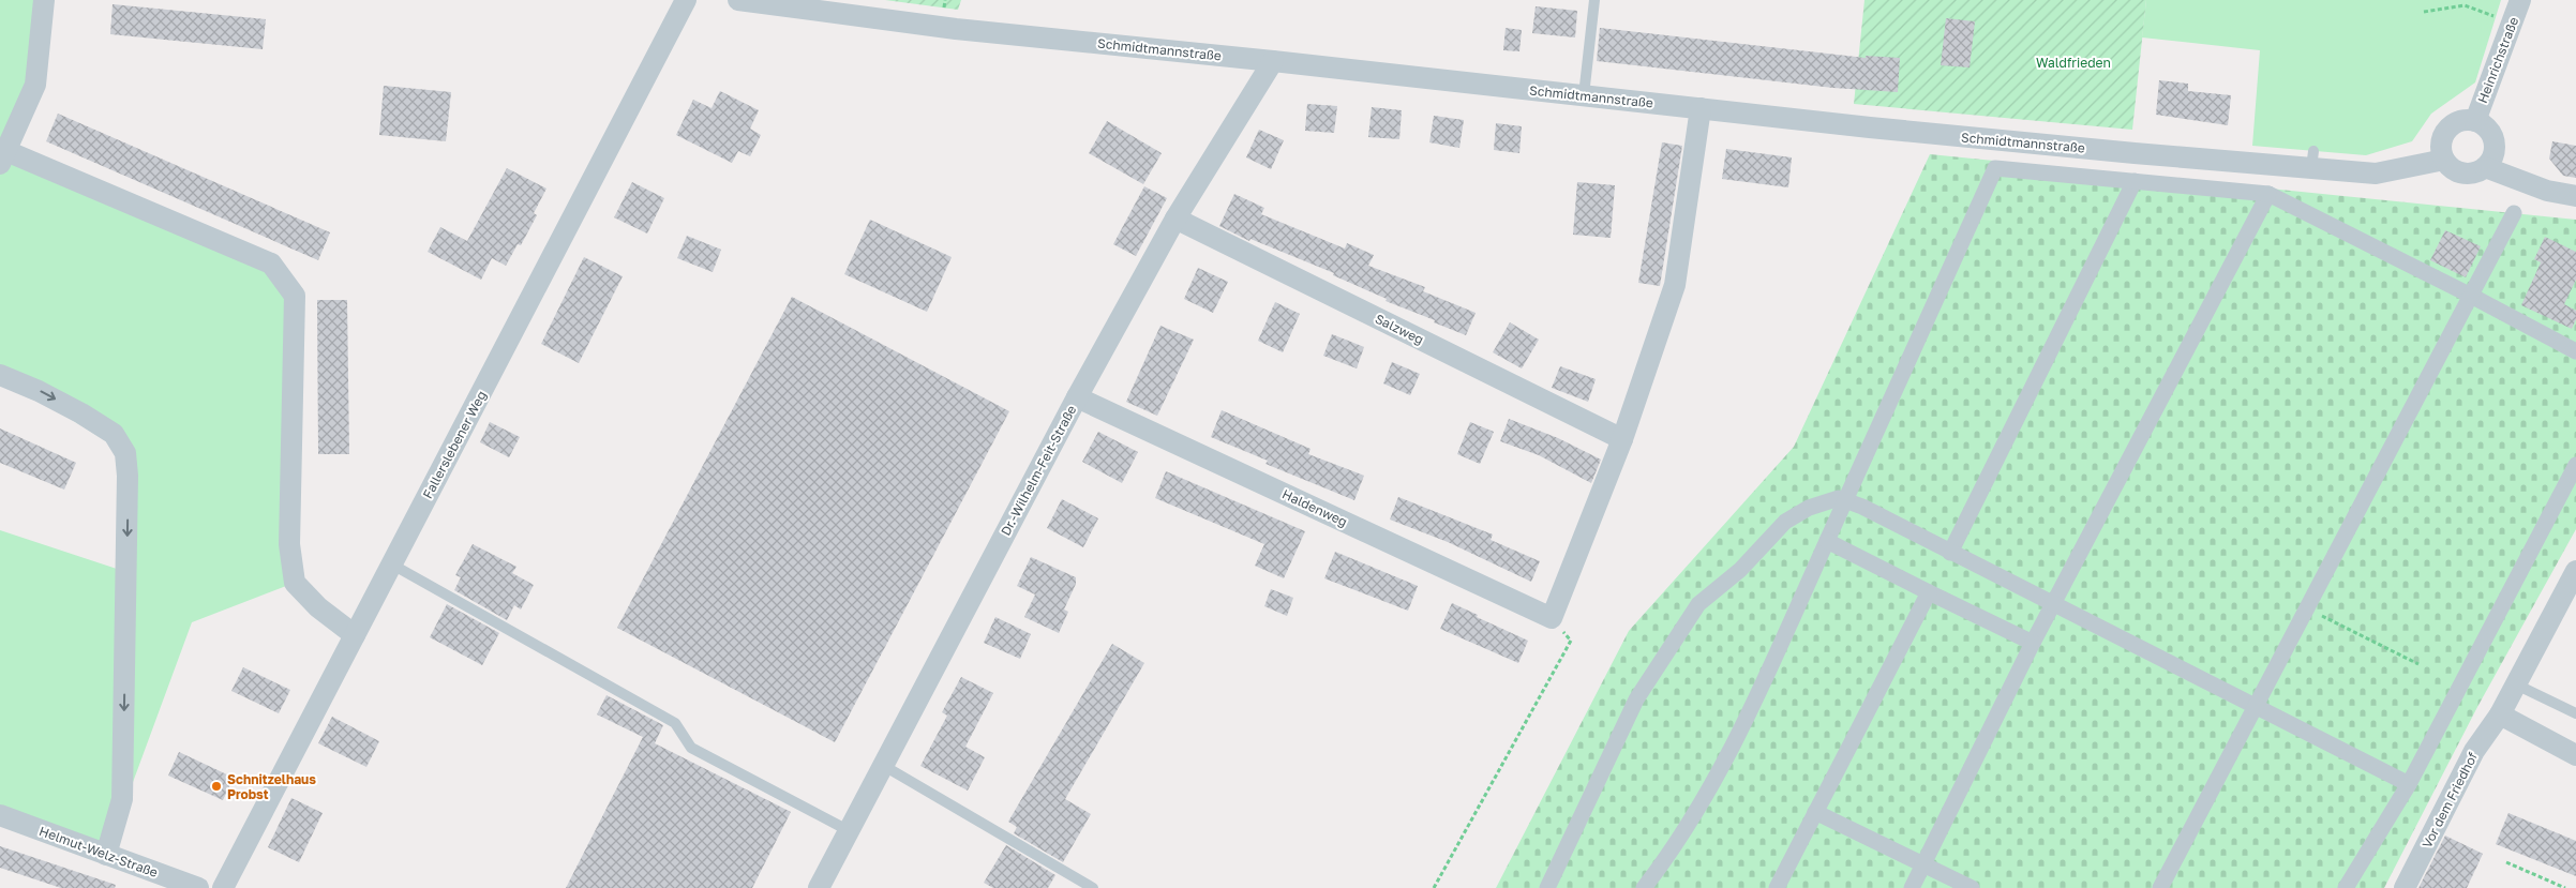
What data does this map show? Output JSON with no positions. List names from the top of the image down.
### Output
{
  "streets": {
    "street": [
      "Schmidtmannstraße",
      "Heinrichstraße",
      "Salzweg",
      "Fallerslebener Weg",
      "Dr.-Wilhelm-Feit-Straße",
      "Haldenweg",
      "Vor dem Friedhof",
      "Helmut-Welz-Straße"
    ]
  },
  "crossings": [
    ["Schmidtmannstraße", "Heinrichstraße"],
    ["Schmidtmannstraße", "Dr.-Wilhelm-Feit-Straße"],
    ["Salzweg", "Dr.-Wilhelm-Feit-Straße"],
    ["Dr.-Wilhelm-Feit-Straße", "Haldenweg"]
  ],
  "parks": ["Waldfrieden"],
  "places": ["Schnitzelhaus Probst"]
}
